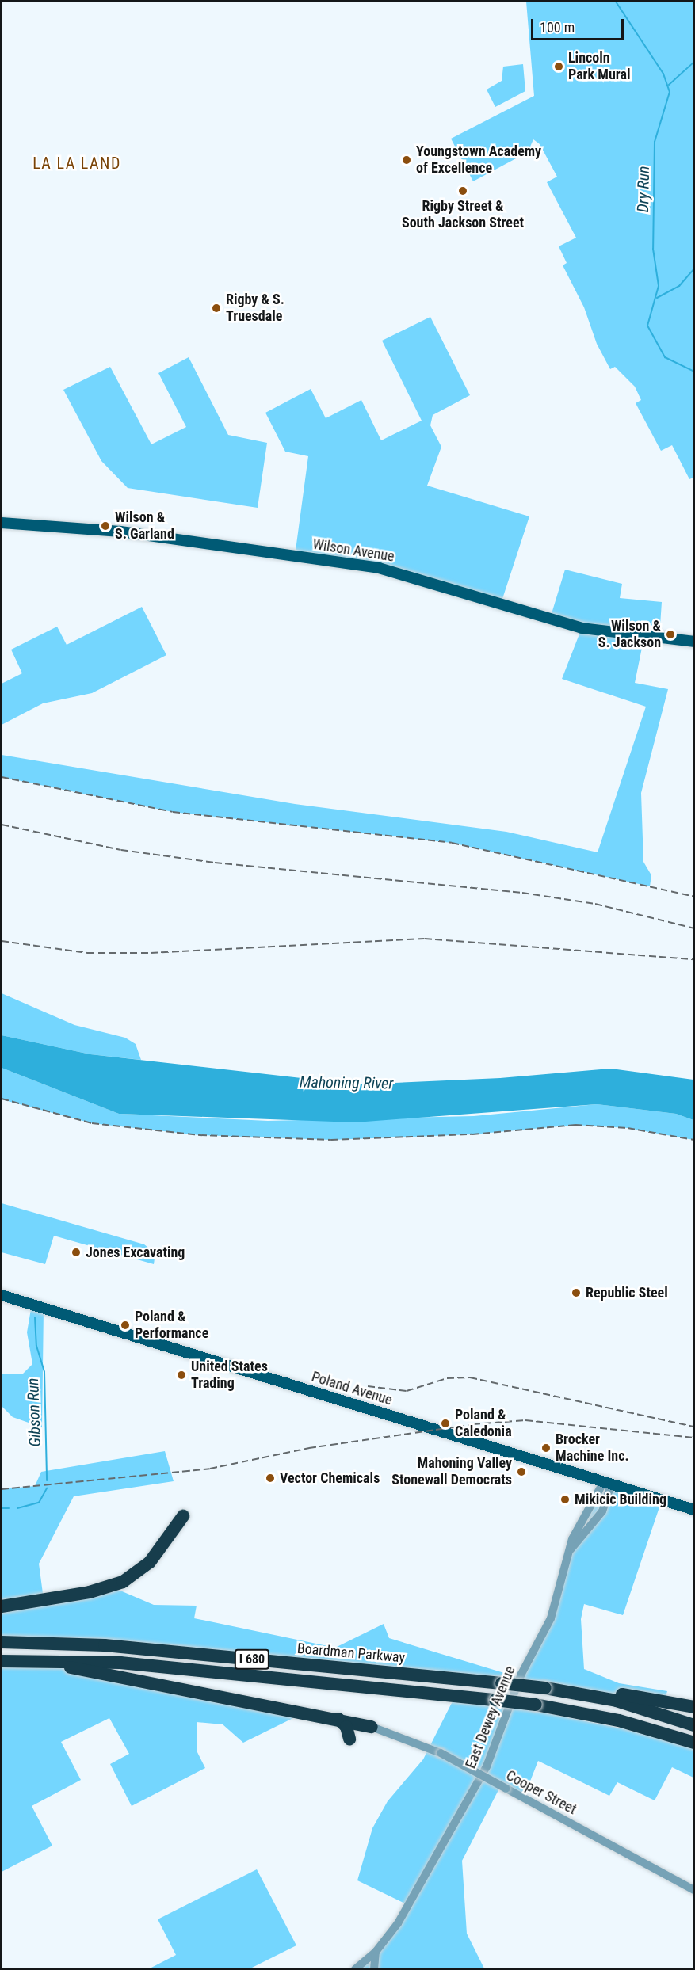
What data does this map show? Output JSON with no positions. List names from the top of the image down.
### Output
{
  "streets": {
    "highway": ["Boardman Parkway", "I 680"],
    "main road": ["Wilson Avenue", "Poland Avenue"],
    "street": ["East Dewey Avenue", "Cooper Street"]
  },
  "crossings": [
    ["Poland Avenue", "East Dewey Avenue"]
  ],
  "districts": ["LA LA LAND"],
  "water": ["Dry Run", "Mahoning River", "Gibson Run"],
  "places": [
    "Lincoln Park Mural",
    "Youngstown Academy of Excellence",
    "Rigby Street & South Jackson Street",
    "Rigby & S. Truesdale",
    "Wilson & S. Garland",
    "Wilson & S. Jackson",
    "Jones Excavating",
    "Republic Steel",
    "Poland & Performance",
    "United States Trading",
    "Poland & Caledonia",
    "Brocker Machine Inc.",
    "Mahoning Valley Stonewall Democrats",
    "Vector Chemicals",
    "Mikicic Building"
  ],
  "scale_bar": "100 m"
}
